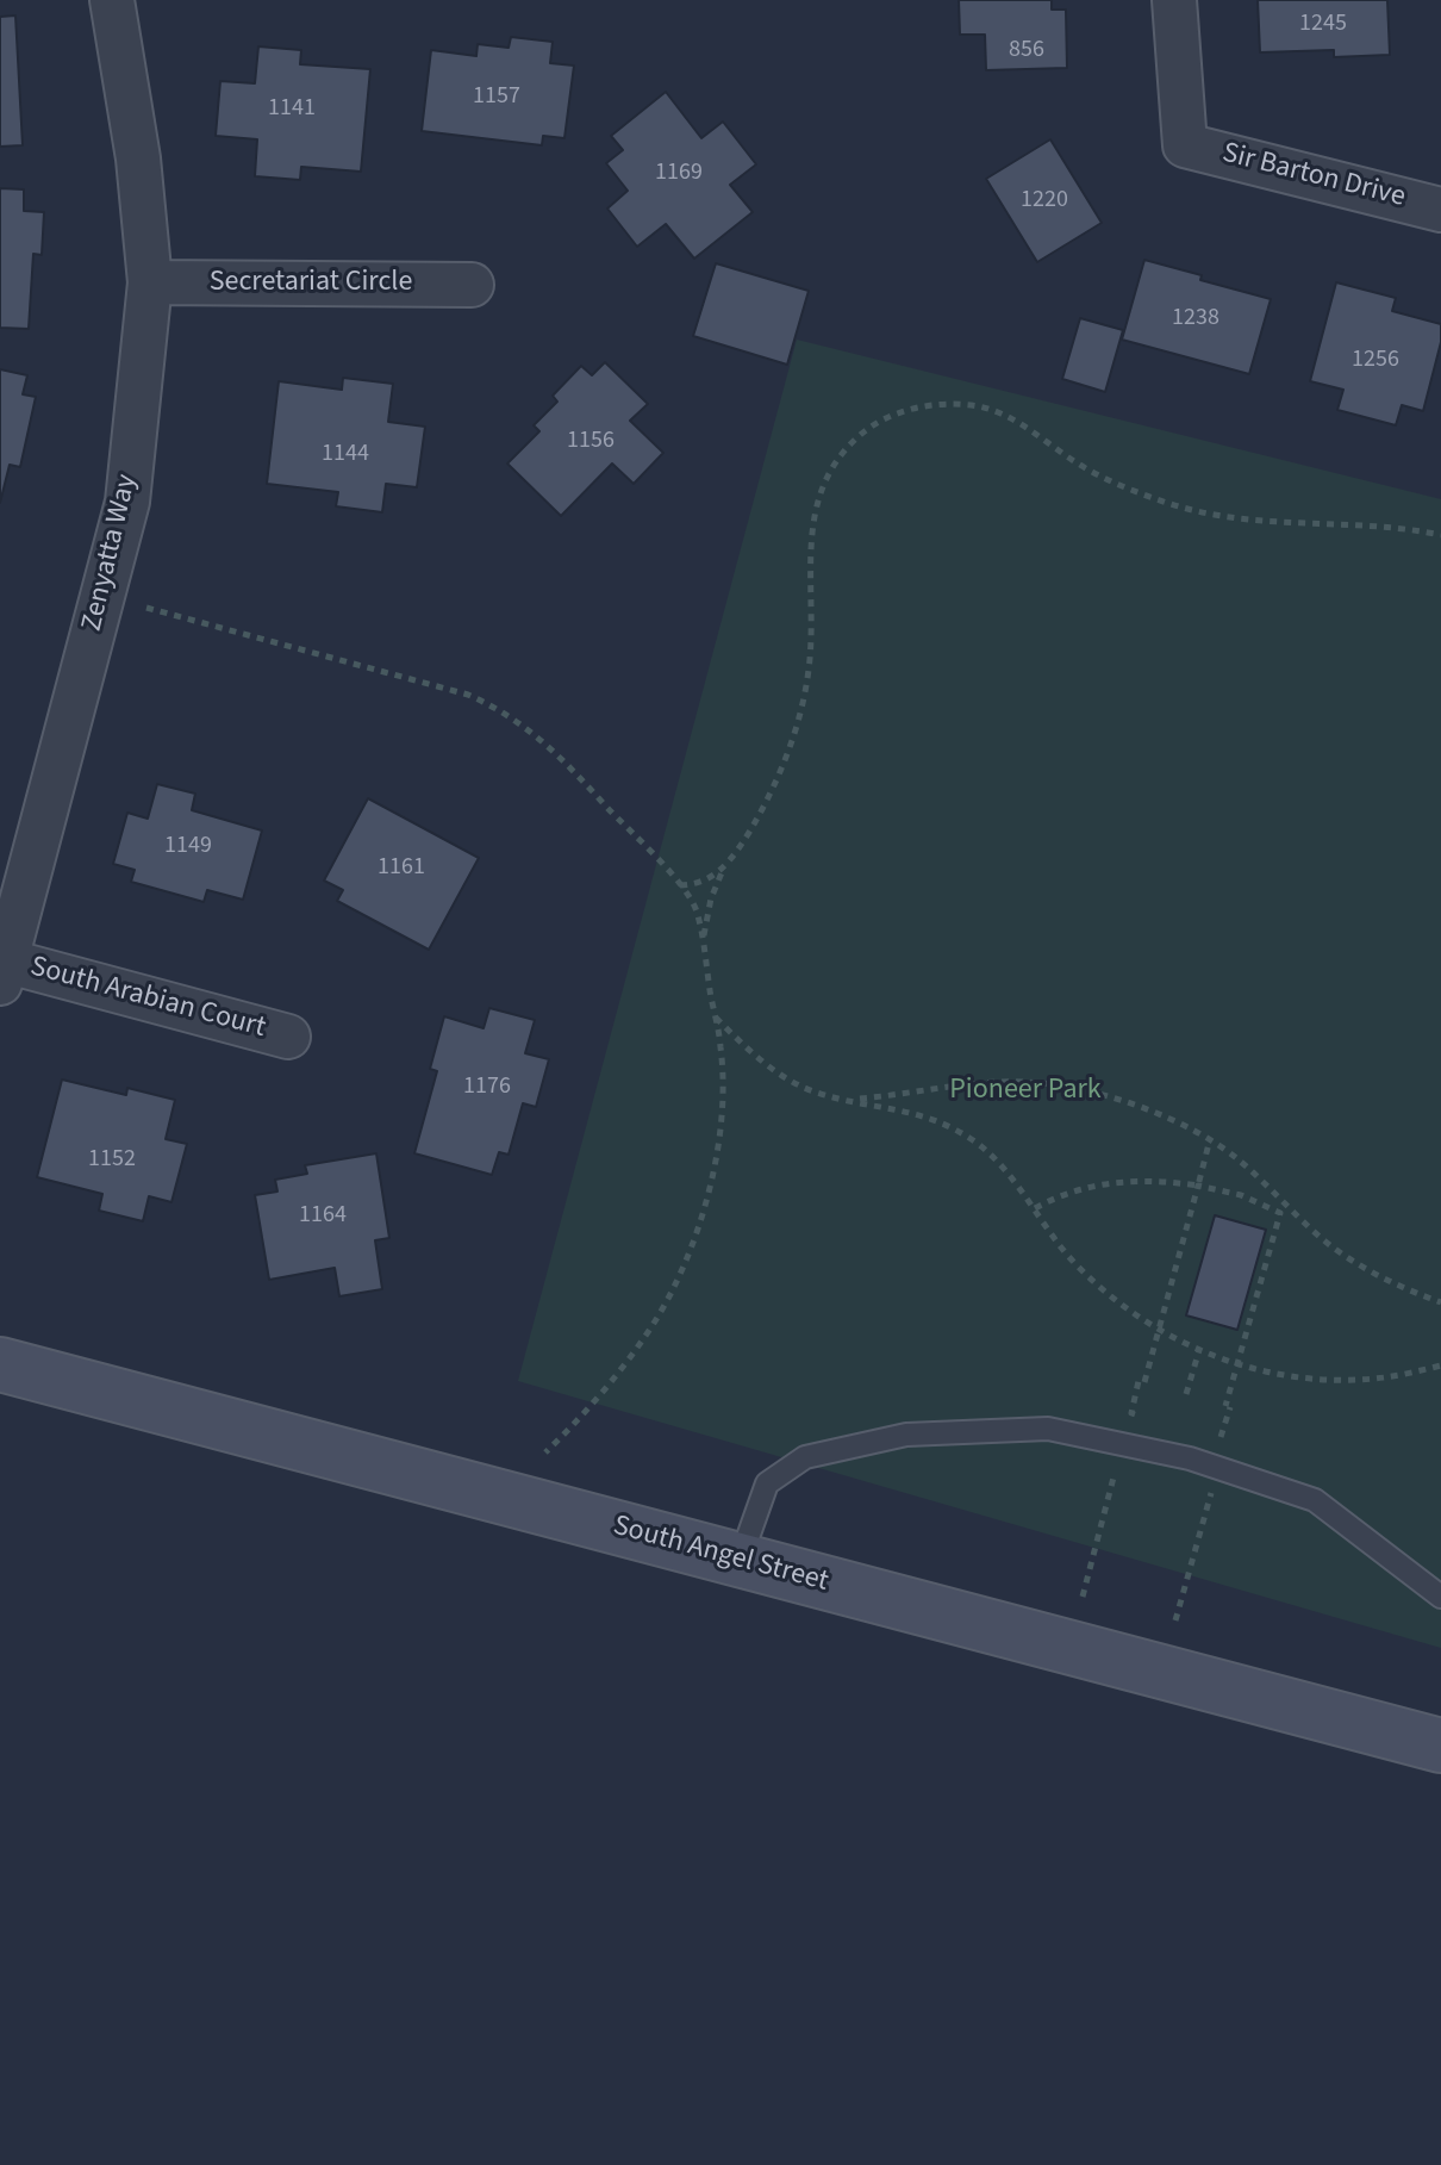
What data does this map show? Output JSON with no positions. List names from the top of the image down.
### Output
{
  "streets": {
    "street": [
      "Sir Barton Drive",
      "Secretariat Circle",
      "Zenyatta Way",
      "South Arabian Court",
      "South Angel Street"
    ]
  },
  "crossings": [
    ["Secretariat Circle", "Zenyatta Way"],
    ["Zenyatta Way", "South Arabian Court"]
  ],
  "parks": ["Pioneer Park"],
  "house_numbers": [
    "1245",
    "856",
    "1157",
    "1141",
    "1169",
    "1220",
    "1238",
    "1256",
    "1156",
    "1144",
    "1149",
    "1161",
    "1176",
    "1152",
    "1164"
  ]
}
